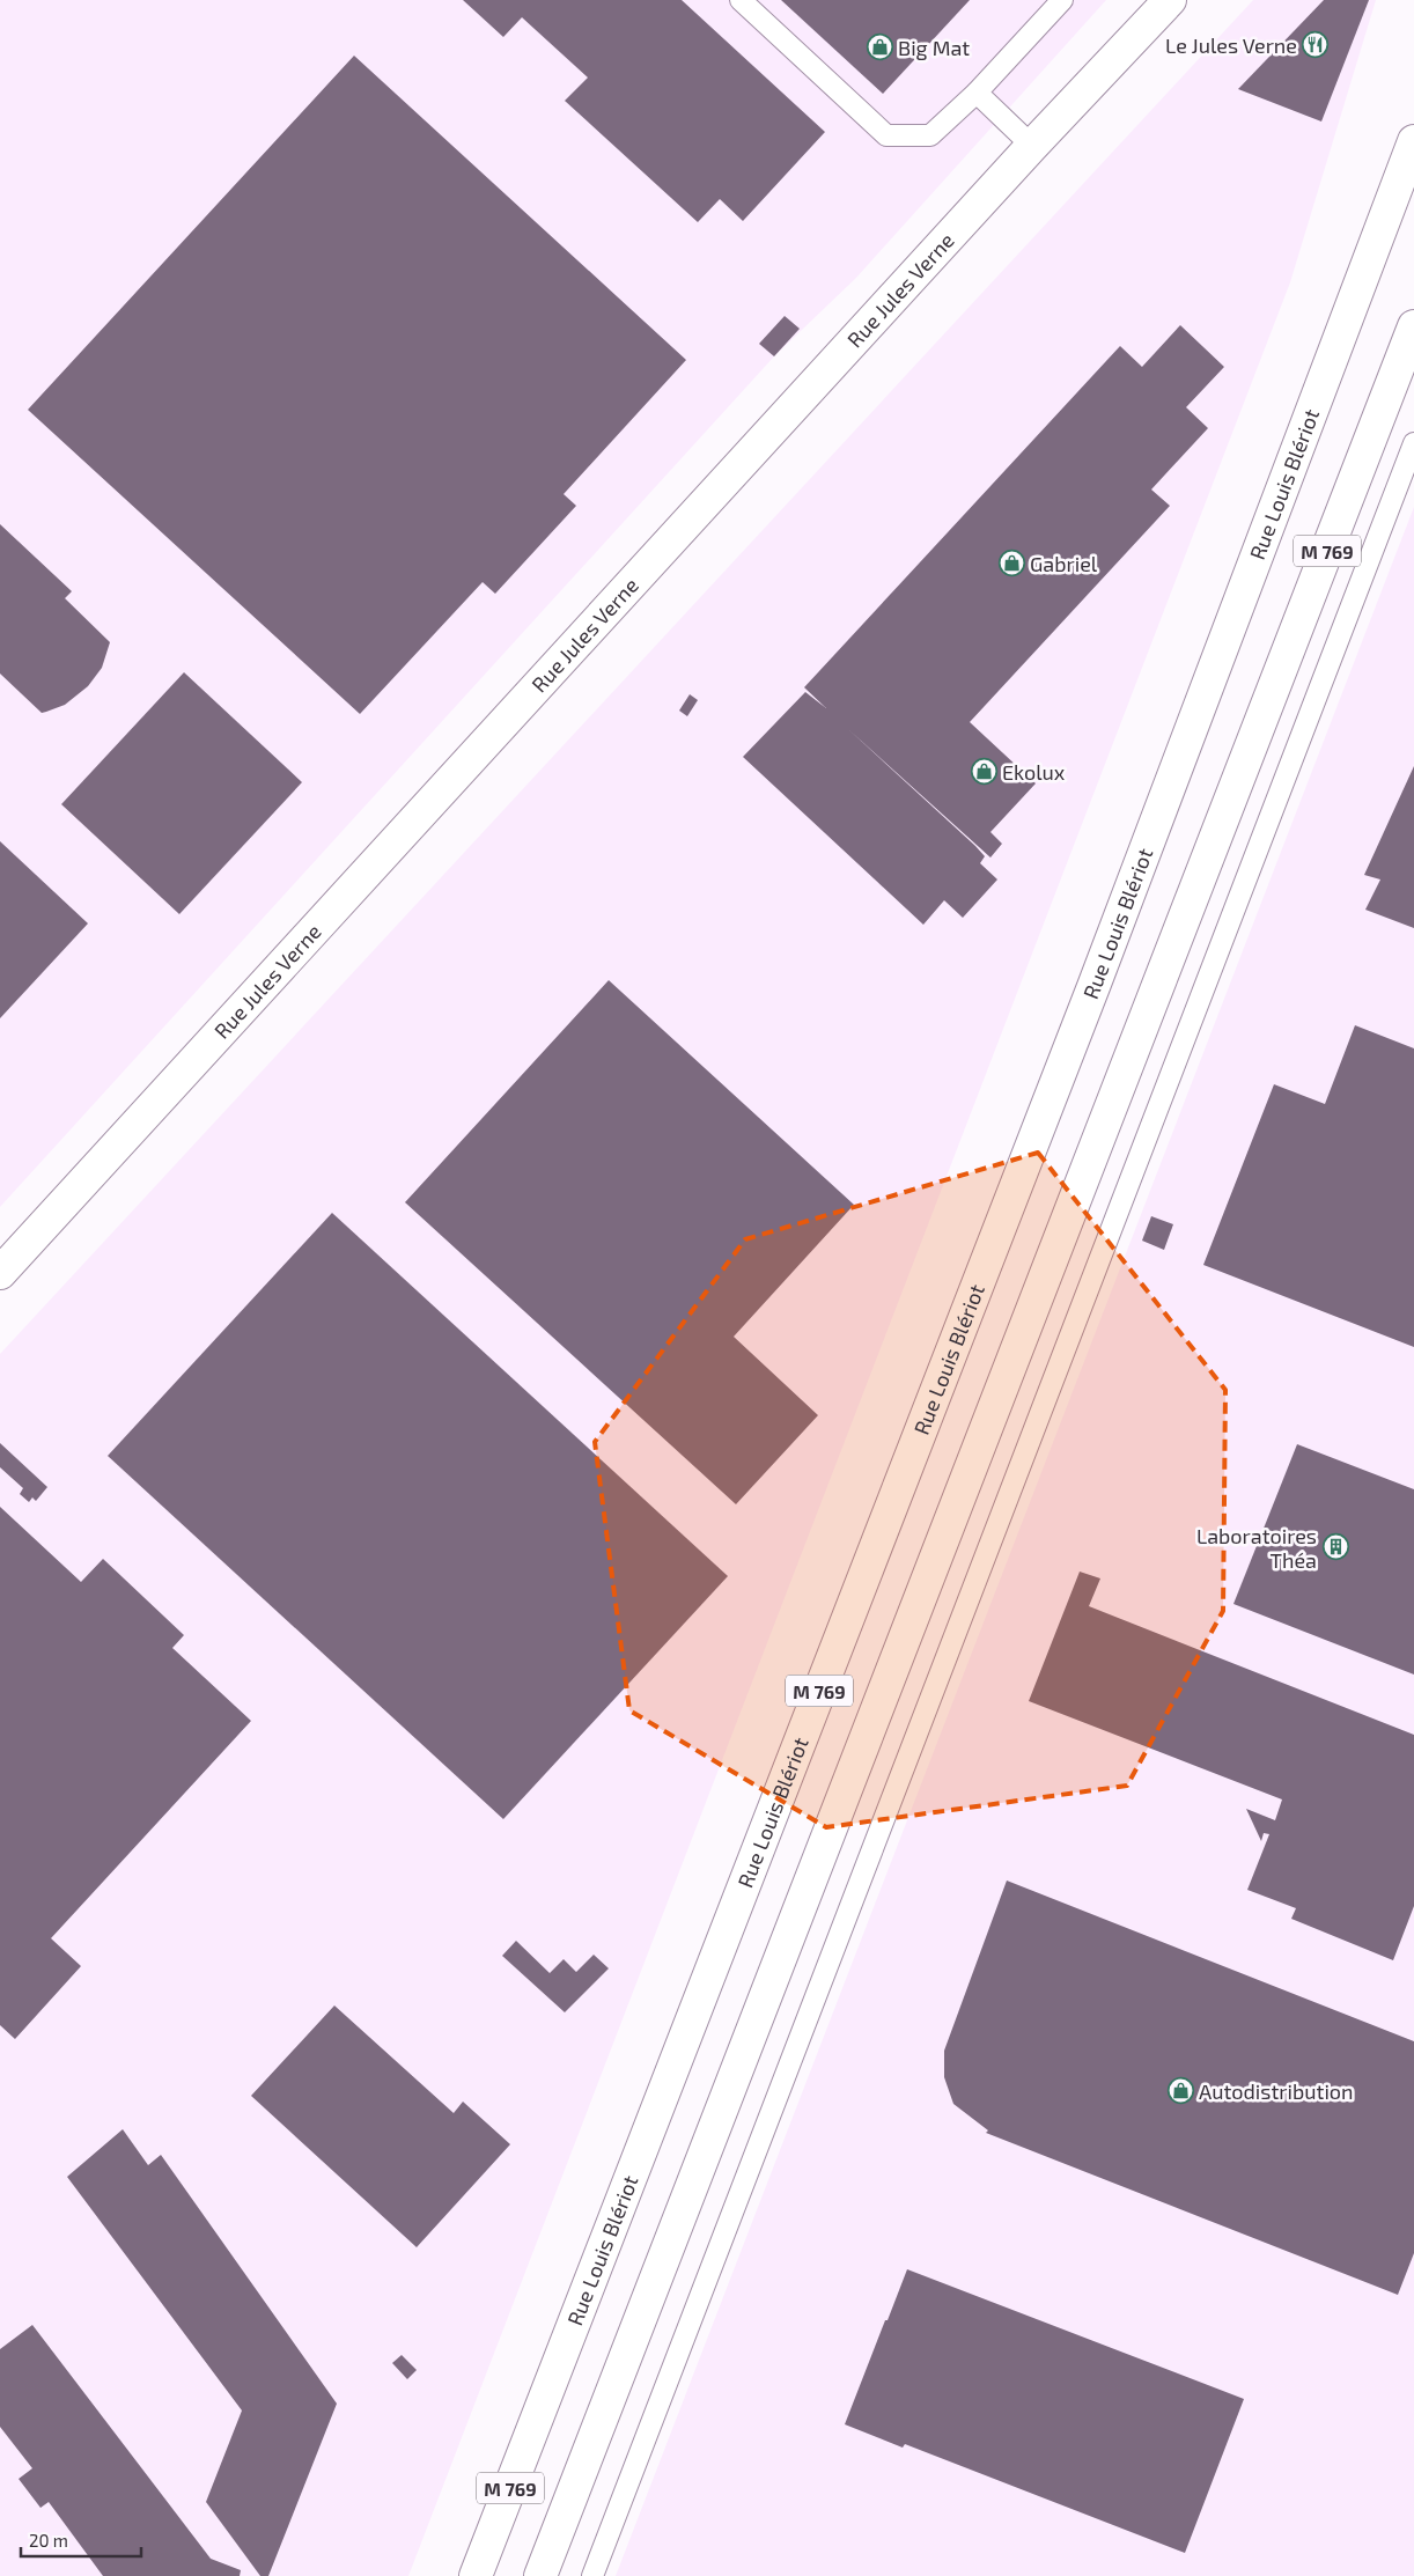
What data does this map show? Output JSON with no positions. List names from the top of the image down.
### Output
{
  "streets": {
    "main road": ["Rue Jules Verne", "Rue Louis Blériot", "M 769"]
  },
  "places": {
    "restaurant": ["Le Jules Verne"],
    "shop": [
      "Big Mat",
      "Gabriel",
      "Ekolux",
      "Autodistribution"
    ],
    "building": ["Laboratoires Théa"]
  },
  "scale_bar": "20 m"
}
